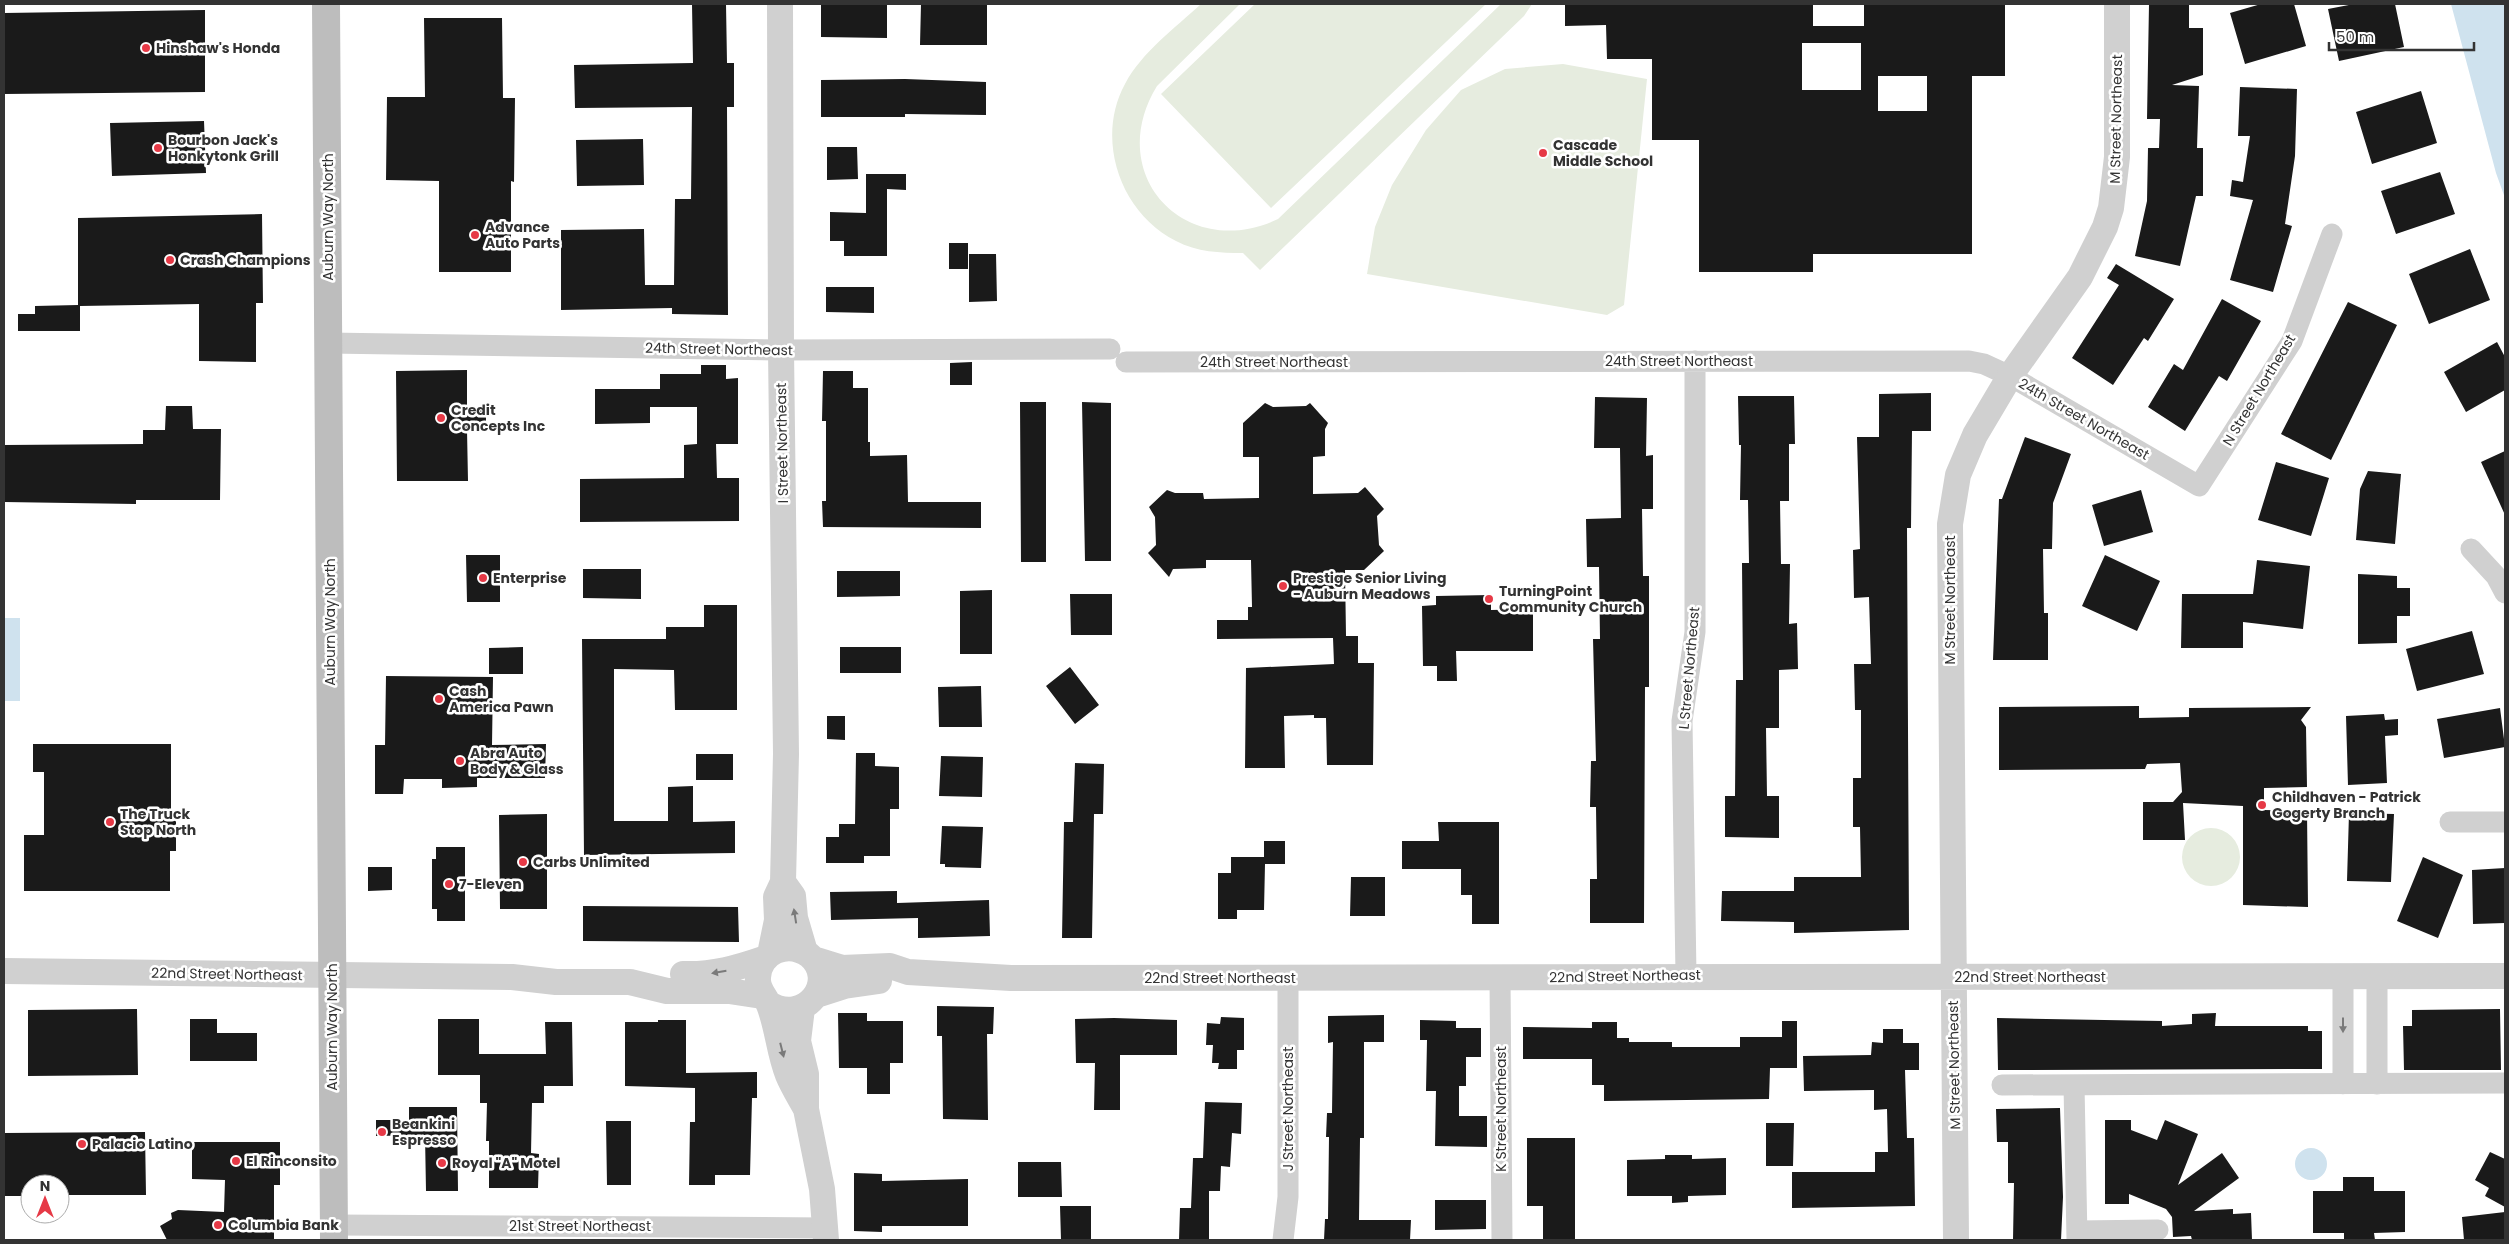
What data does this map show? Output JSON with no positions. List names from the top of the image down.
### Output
{
  "streets": {
    "main road": ["Auburn Way North"],
    "street": [
      "M Street Northeast",
      "24th Street Northeast",
      "N Street Northeast",
      "I Street Northeast",
      "L Street Northeast",
      "22nd Street Northeast",
      "J Street Northeast",
      "K Street Northeast",
      "21st Street Northeast"
    ]
  },
  "crossings": [
    ["M Street Northeast", "24th Street Northeast"],
    ["M Street Northeast", "22nd Street Northeast"],
    ["Auburn Way North", "24th Street Northeast"],
    ["Auburn Way North", "22nd Street Northeast"],
    ["Auburn Way North", "21st Street Northeast"],
    ["24th Street Northeast", "N Street Northeast"],
    ["24th Street Northeast", "I Street Northeast"],
    ["24th Street Northeast", "L Street Northeast"],
    ["I Street Northeast", "22nd Street Northeast"],
    ["I Street Northeast", "21st Street Northeast"],
    ["L Street Northeast", "22nd Street Northeast"],
    ["22nd Street Northeast", "J Street Northeast"],
    ["22nd Street Northeast", "K Street Northeast"]
  ],
  "places": [
    "Hinshaw's Honda",
    "Bourbon Jack's Honkytonk Grill",
    "Cascade Middle School",
    "Advance Auto Parts",
    "Crash Champions",
    "Credit Concepts Inc",
    "Enterprise",
    "Prestige Senior Living - Auburn Meadows",
    "TurningPoint Community Church",
    "Cash America Pawn",
    "Abra Auto Body & Glass",
    "Childhaven - Patrick Gogerty Branch",
    "The Truck Stop North",
    "Carbs Unlimited",
    "7-Eleven",
    "Beankini Espresso",
    "Palacio Latino",
    "El Rinconsito",
    "Royal \"A\" Motel",
    "Columbia Bank"
  ],
  "scale_bar": "50 m",
  "north": "top"
}
